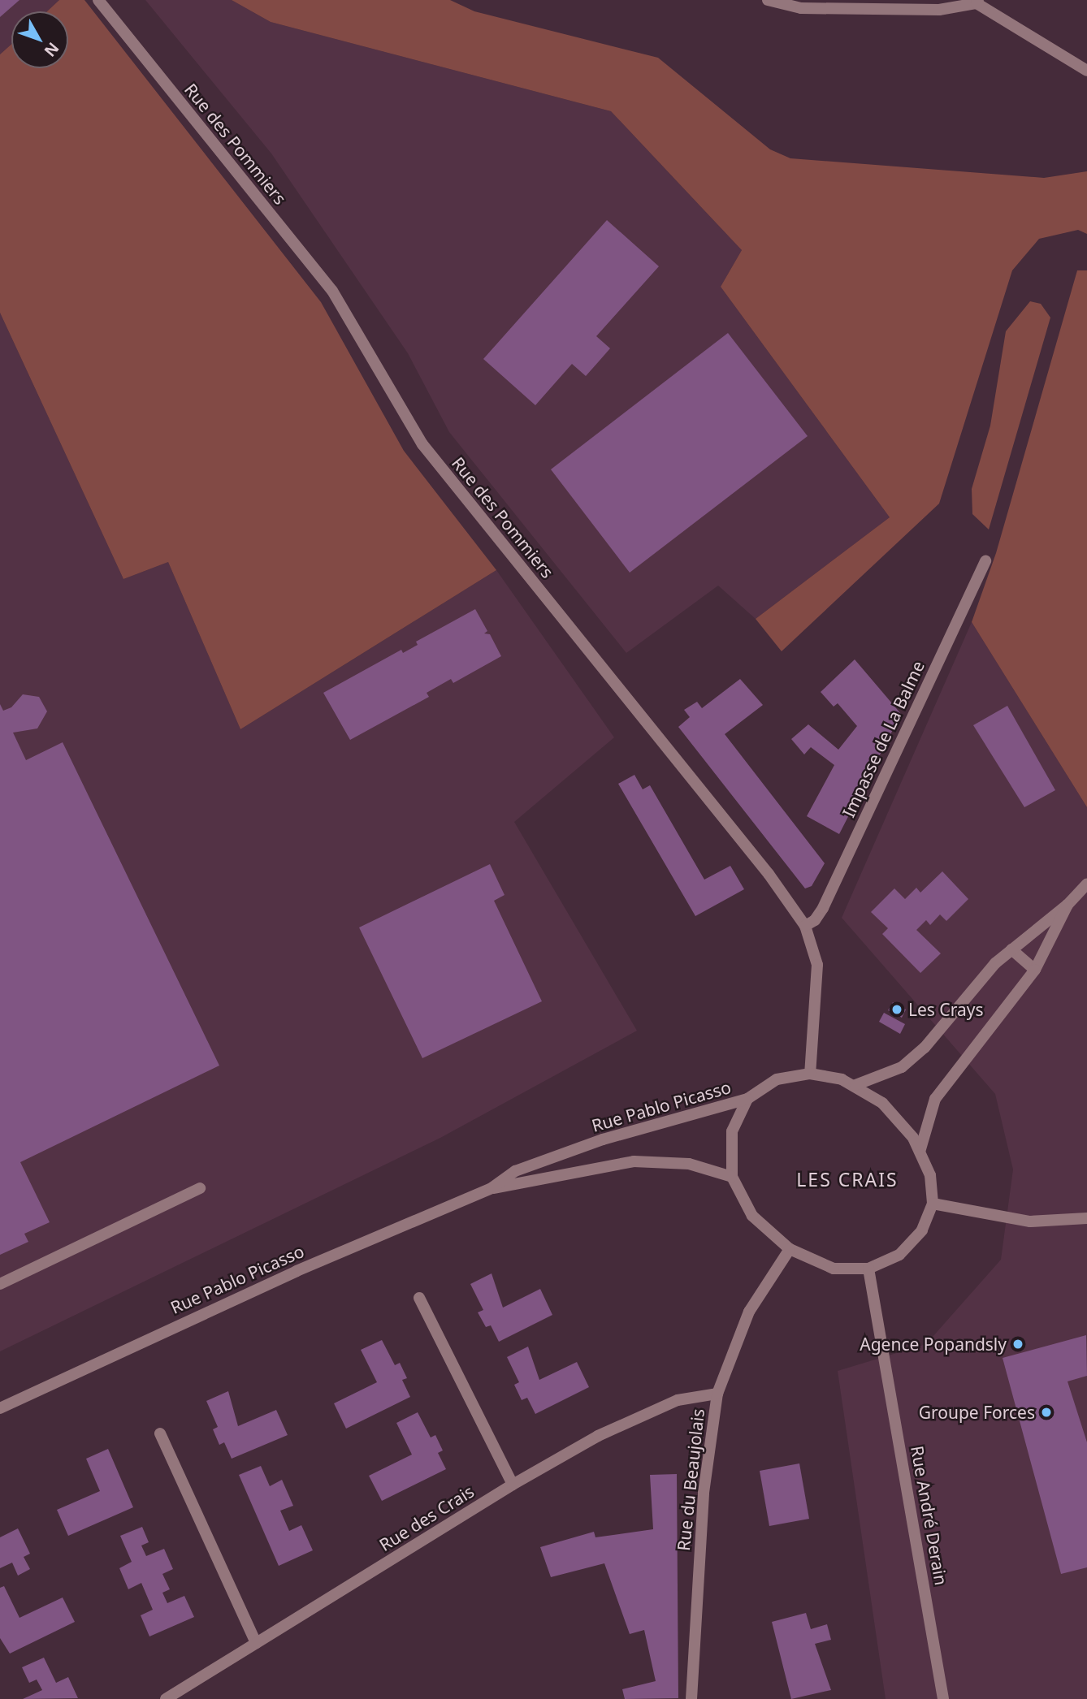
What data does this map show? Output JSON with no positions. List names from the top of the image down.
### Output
{
  "streets": {
    "street": [
      "Rue des Pommiers",
      "Impasse de La Balme",
      "Rue Pablo Picasso",
      "Rue du Beaujolais",
      "Rue André Derain",
      "Rue des Crais"
    ]
  },
  "crossings": [
    ["Rue des Pommiers", "Impasse de La Balme"],
    ["Rue des Pommiers", "Rue Pablo Picasso"],
    ["Rue des Pommiers", "Rue du Beaujolais"],
    ["Rue des Pommiers", "Rue André Derain"],
    ["Rue Pablo Picasso", "Rue du Beaujolais"],
    ["Rue Pablo Picasso", "Rue André Derain"],
    ["Rue du Beaujolais", "Rue André Derain"],
    ["Rue du Beaujolais", "Rue des Crais"]
  ],
  "districts": ["LES CRAIS"],
  "places": ["Les Crays", "Agence Popandsly", "Groupe Forces"],
  "north": "bottom right"
}
